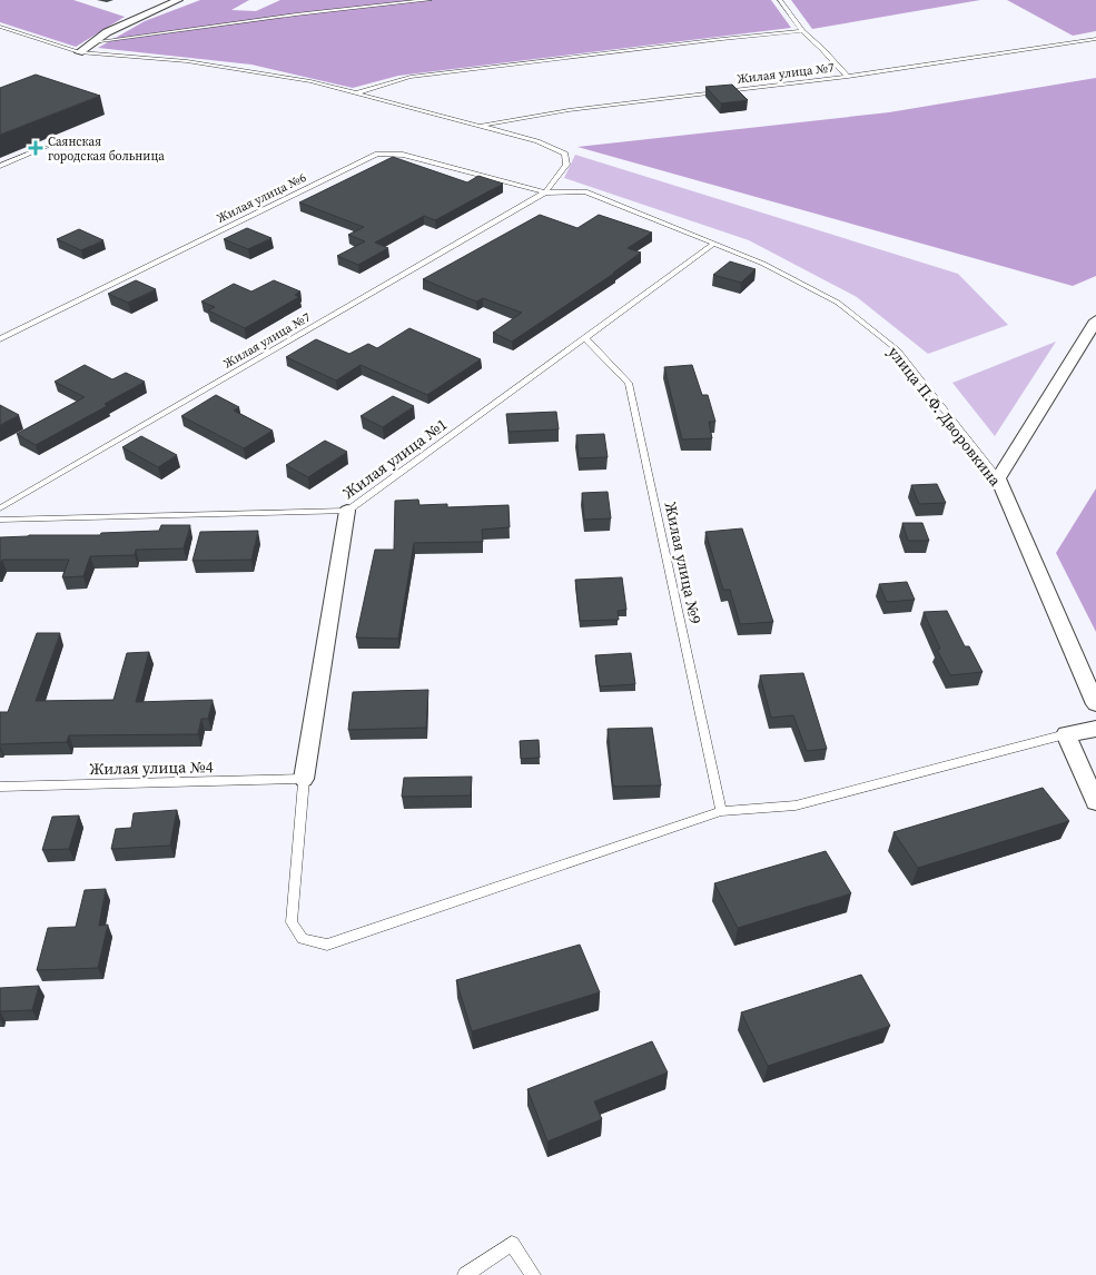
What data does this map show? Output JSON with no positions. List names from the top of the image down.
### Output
{
  "streets": {
    "street": ["улица П.Ф. Дворовкина"],
    "lane": [
      "Жилая улица №7",
      "Жилая улица №6",
      "Жилая улица №1",
      "Жилая улица №9",
      "Жилая улица №4"
    ]
  },
  "crossings": [
    ["Жилая улица №7", "Жилая улица №6"],
    ["Жилая улица №7", "улица П.Ф. Дворовкина"],
    ["Жилая улица №6", "улица П.Ф. Дворовкина"],
    ["улица П.Ф. Дворовкина", "Жилая улица №1"],
    ["Жилая улица №1", "Жилая улица №9"]
  ],
  "places": {
    "health": ["Саянская городская больница"]
  }
}
